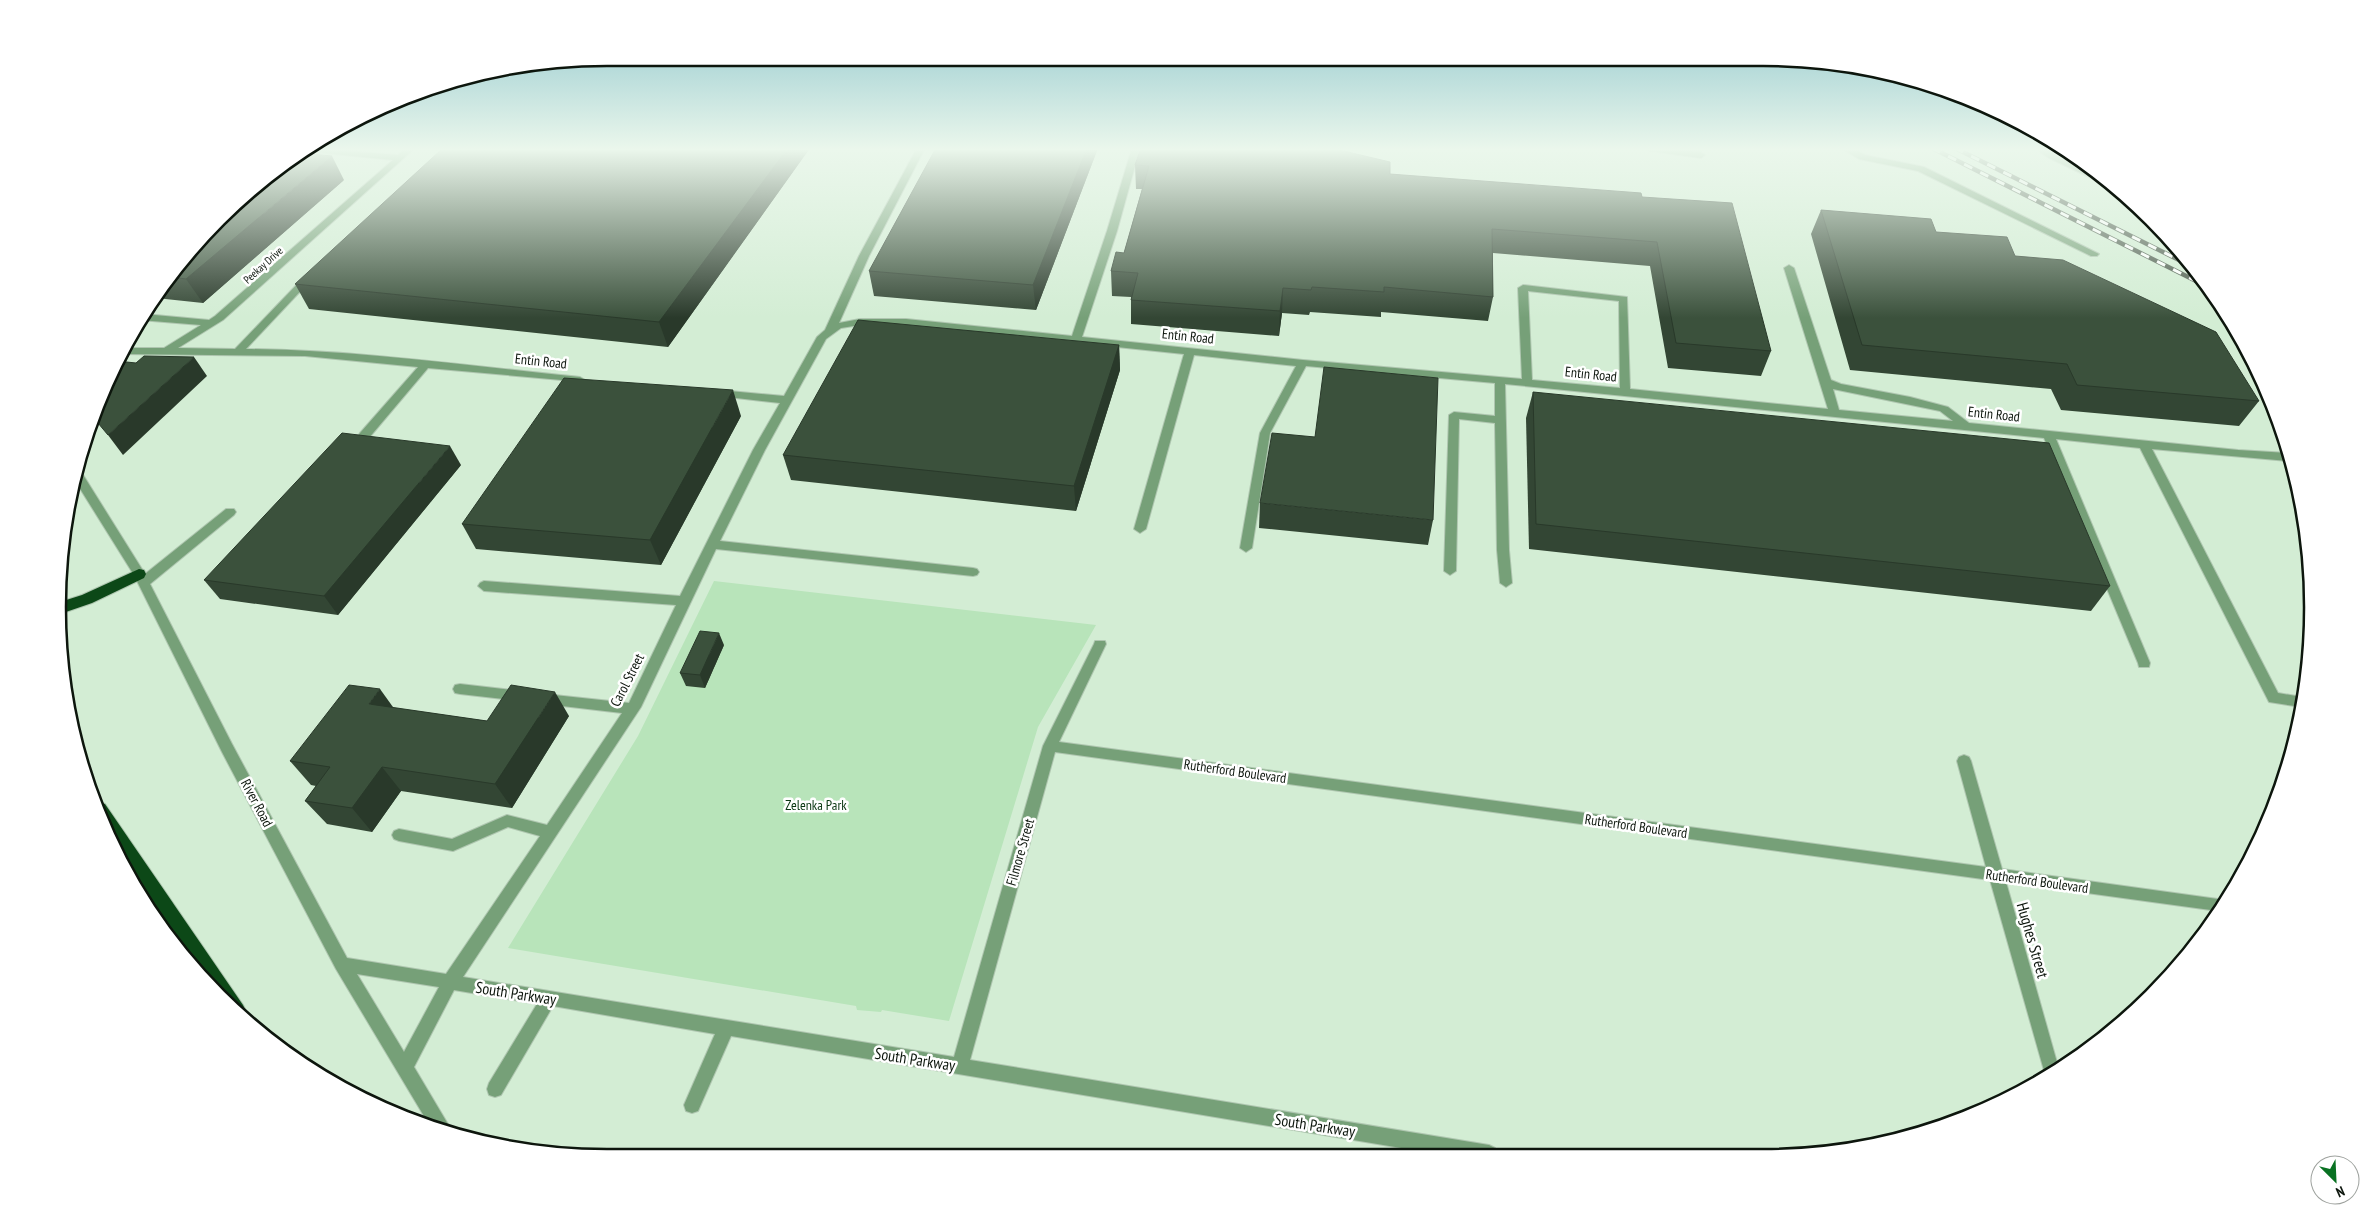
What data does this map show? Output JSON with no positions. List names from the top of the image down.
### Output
{
  "streets": {
    "street": [
      "Peekay Drive",
      "Entin Road",
      "Carol Street",
      "Rutherford Boulevard",
      "River Road",
      "Filmore Street",
      "Hughes Street",
      "South Parkway"
    ]
  },
  "crossings": [
    ["Peekay Drive", "Entin Road"],
    ["Carol Street", "River Road"],
    ["Carol Street", "South Parkway"],
    ["Rutherford Boulevard", "Filmore Street"],
    ["Rutherford Boulevard", "Hughes Street"],
    ["River Road", "South Parkway"],
    ["Filmore Street", "South Parkway"]
  ],
  "parks": ["Zelenka Park"],
  "north": "bottom right"
}
